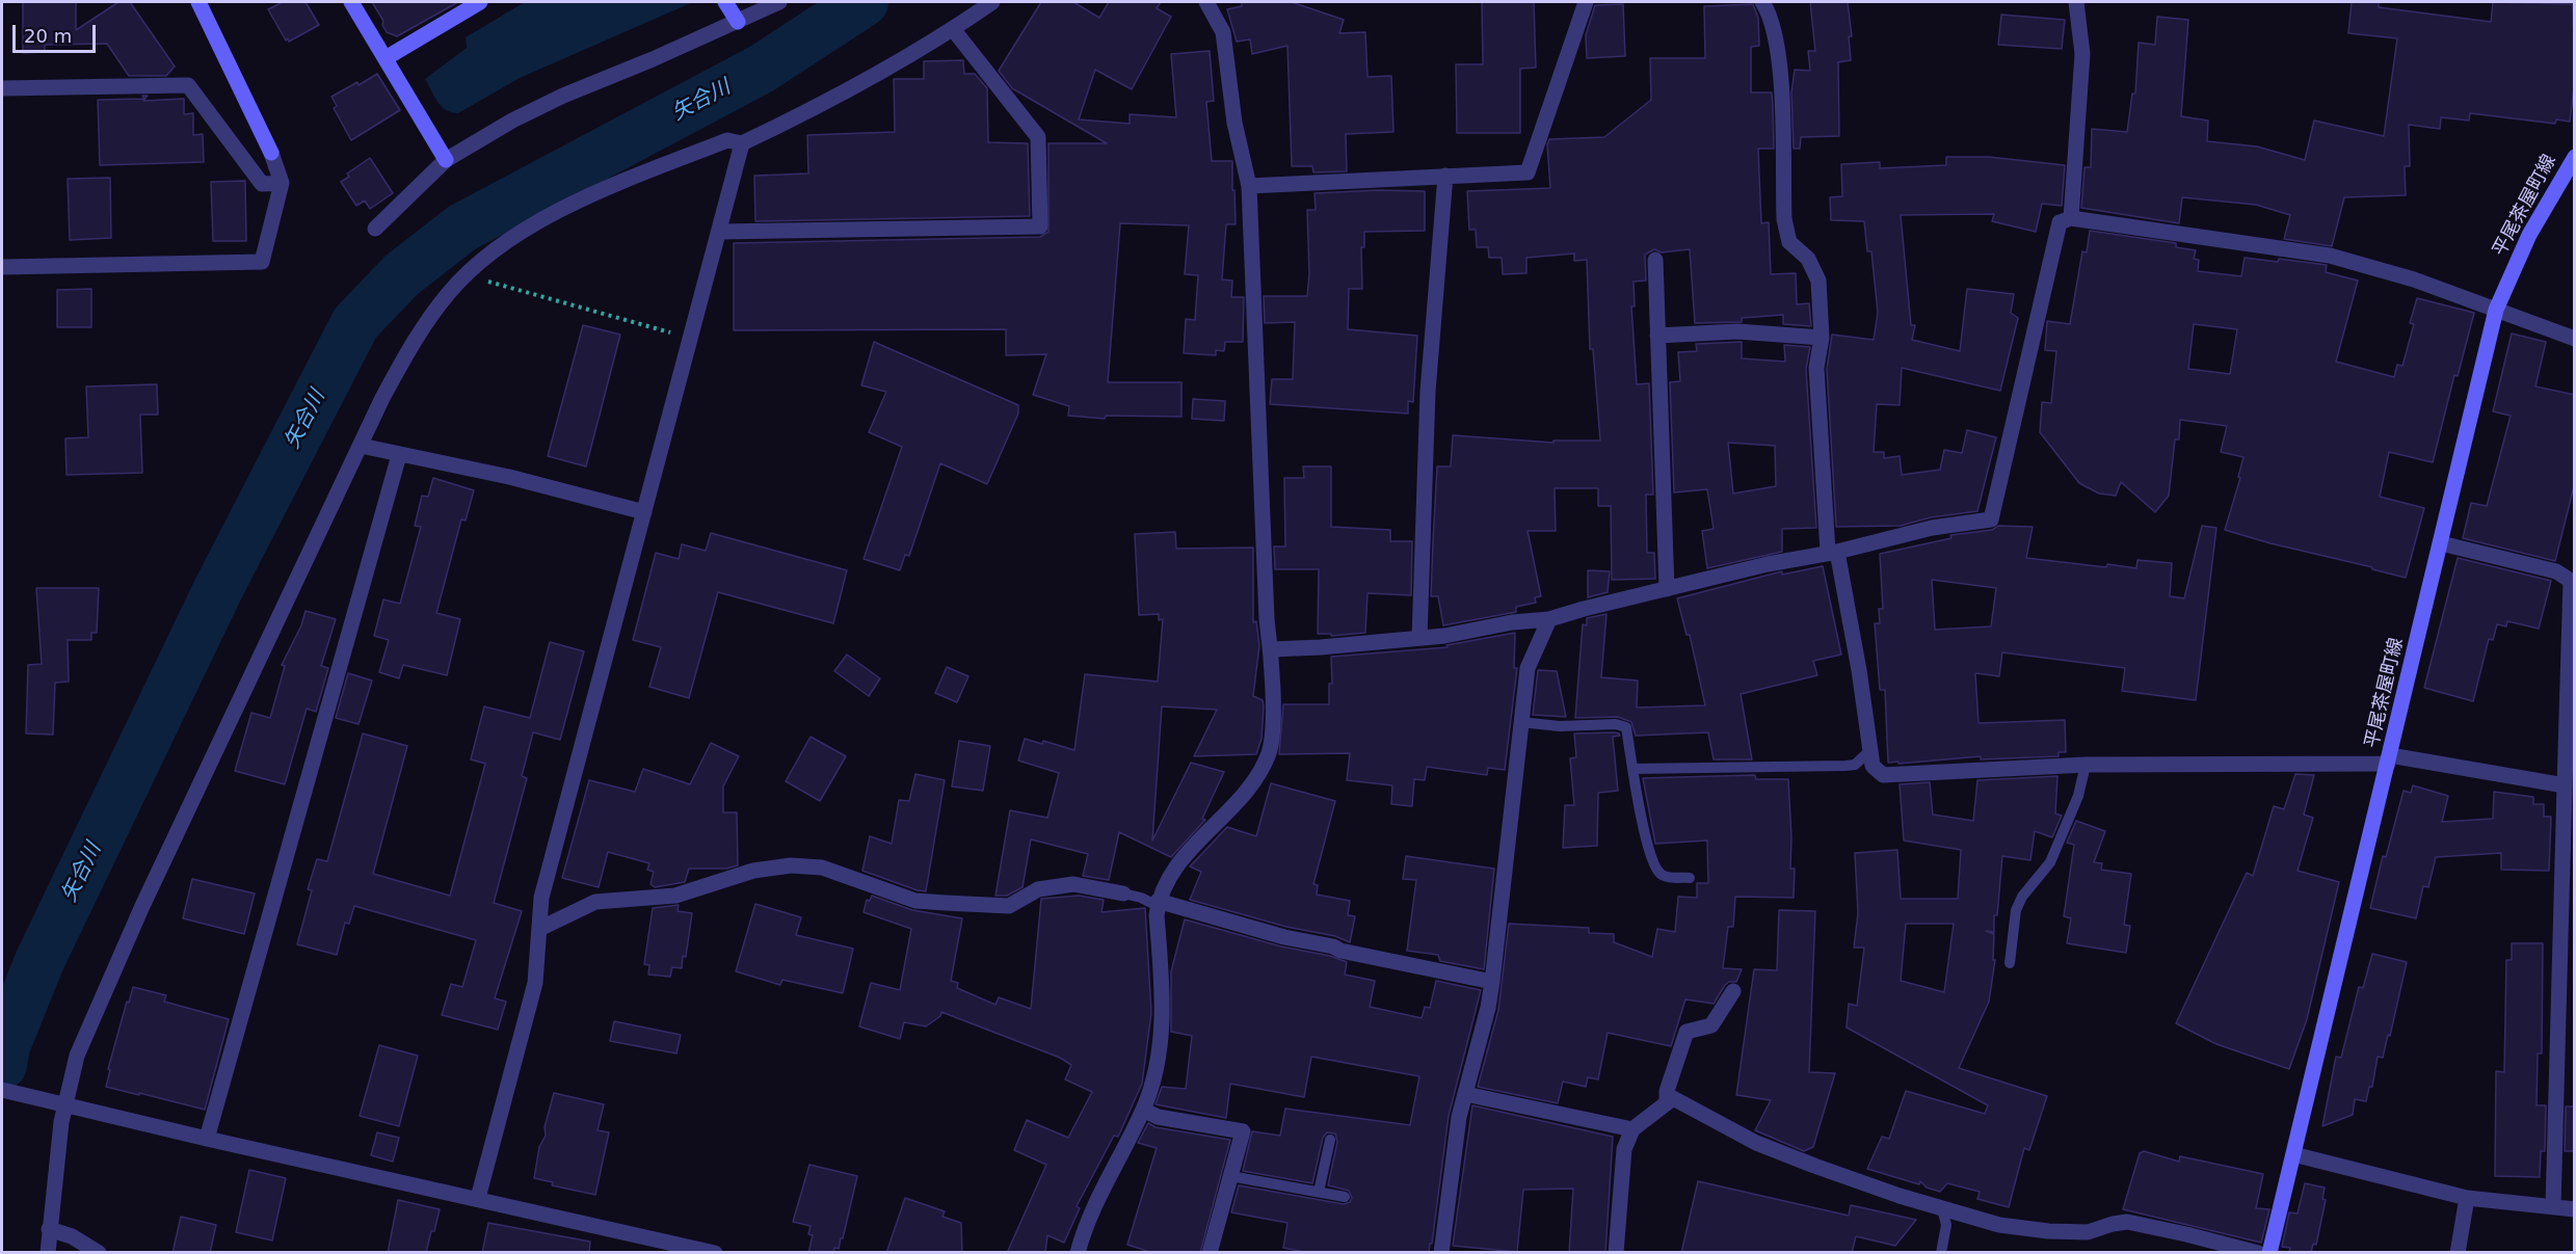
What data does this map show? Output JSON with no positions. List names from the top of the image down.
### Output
{
  "streets": {
    "main road": ["平尾茶屋町線"]
  },
  "water": ["矢合川"],
  "scale_bar": "20 m"
}
